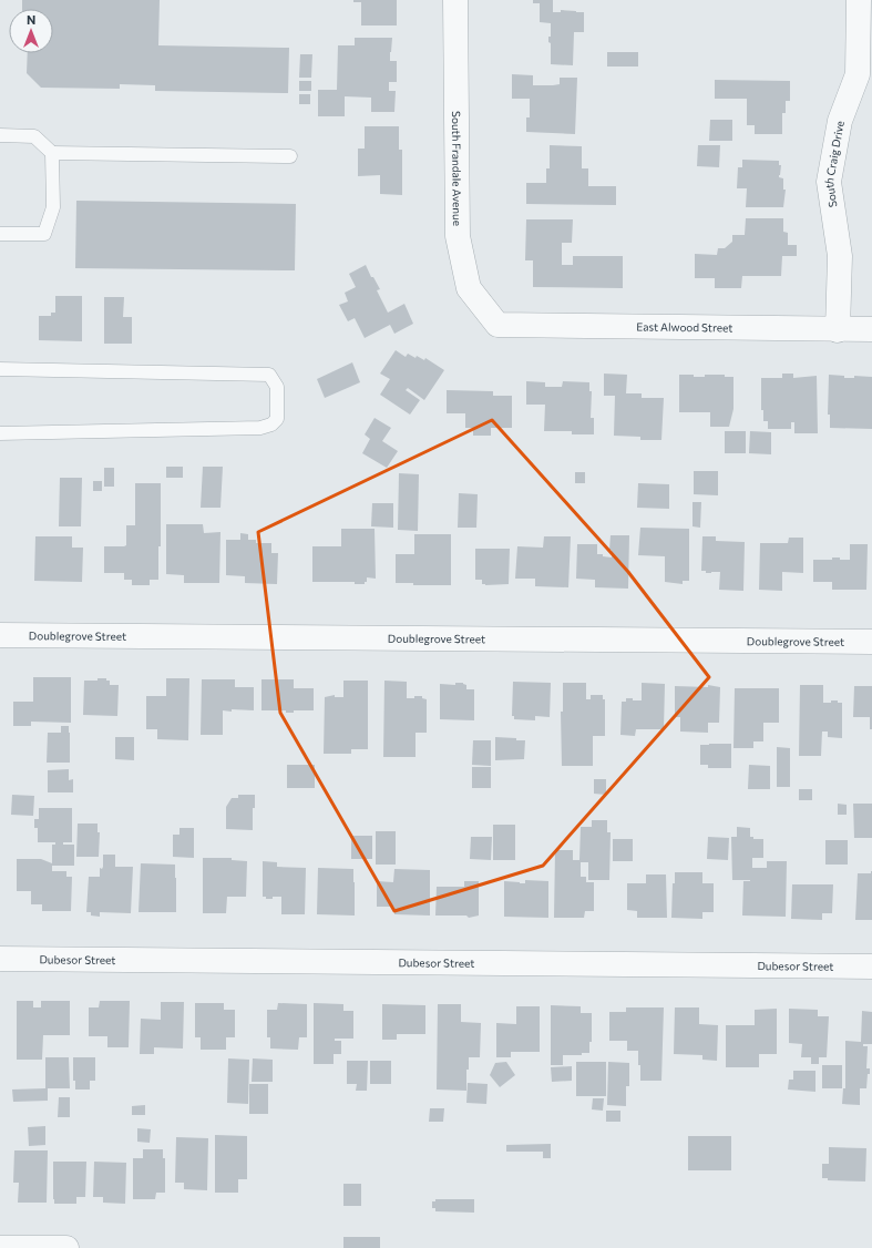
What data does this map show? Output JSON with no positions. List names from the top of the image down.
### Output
{
  "streets": {
    "street": [
      "South Craig Drive",
      "South Frandale Avenue",
      "East Alwood Street",
      "Doublegrove Street",
      "Dubesor Street"
    ]
  },
  "crossings": [
    ["South Craig Drive", "East Alwood Street"],
    ["South Frandale Avenue", "East Alwood Street"]
  ],
  "north": "top"
}
